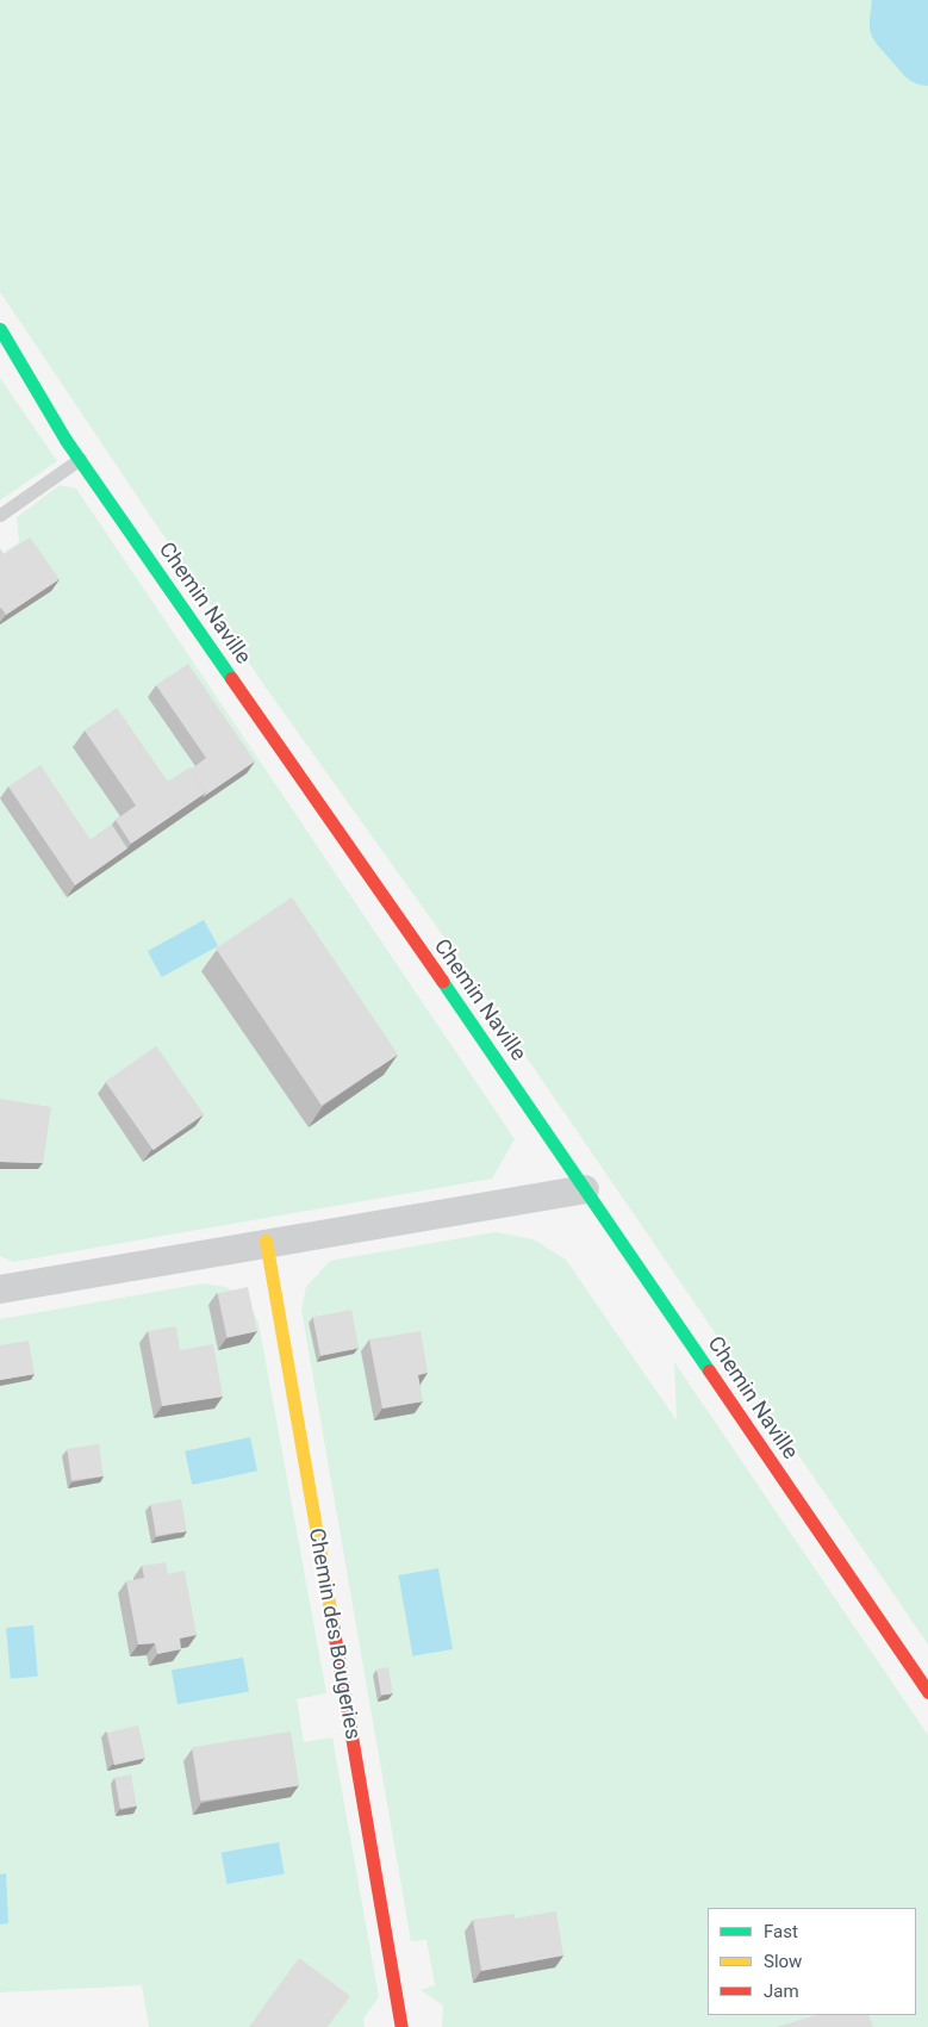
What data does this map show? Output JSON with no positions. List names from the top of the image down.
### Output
{
  "streets": {
    "street": ["Chemin Naville", "Chemin des Bougeries"]
  },
  "legend": ["Fast", "Slow", "Jam"]
}
